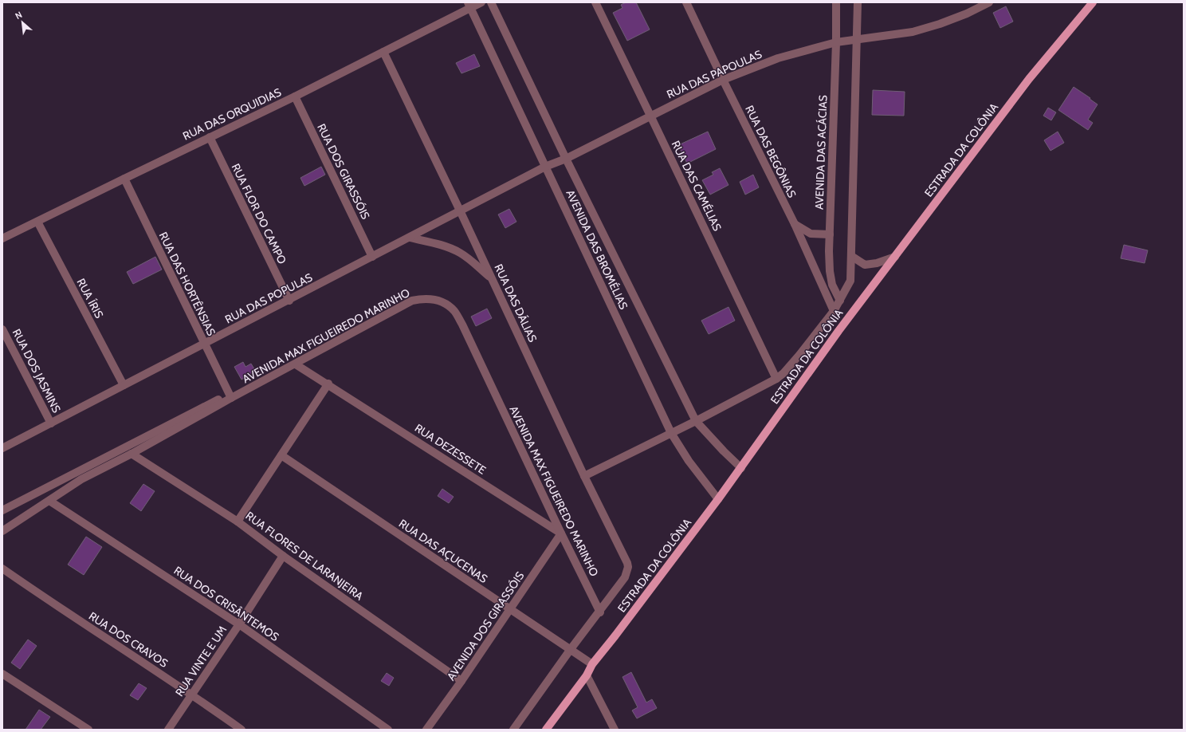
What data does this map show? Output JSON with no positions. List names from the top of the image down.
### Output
{
  "streets": {
    "main road": ["ESTRADA DA COLÔNIA"],
    "street": [
      "RUA DAS PAPOULAS",
      "RUA DAS ORQUIDIAS",
      "RUA DAS BEGÔNIAS",
      "AVENIDA DAS ACÁCIAS",
      "RUA DOS GIRASSÓIS",
      "RUA DAS CAMÉLIAS",
      "RUA FLOR DO CAMPO",
      "AVENIDA DAS BROMÉLIAS",
      "RUA DAS HORTÊNSIAS",
      "RUA ÍRIS",
      "RUA DAS POPULAS",
      "RUA DAS DÁLIAS",
      "AVENIDA MAX FIGUEIREDO MARINHO",
      "RUA DOS JASMINS",
      "RUA DEZESSETE",
      "RUA DAS AÇUCENAS",
      "RUA FLORES DE LARANJEIRA",
      "RUA DOS CRISÂNTEMOS",
      "AVENIDA DOS GIRASSÓIS",
      "RUA DOS CRAVOS",
      "RUA VINTE E UM"
    ]
  },
  "crossings": [
    ["RUA DAS PAPOULAS", "RUA DAS BEGÔNIAS"],
    ["RUA DAS PAPOULAS", "AVENIDA DAS ACÁCIAS"],
    ["RUA DAS PAPOULAS", "RUA DAS CAMÉLIAS"],
    ["RUA DAS PAPOULAS", "AVENIDA DAS BROMÉLIAS"],
    ["RUA DAS PAPOULAS", "RUA DAS POPULAS"],
    ["RUA DAS ORQUIDIAS", "RUA DOS GIRASSÓIS"],
    ["RUA DAS ORQUIDIAS", "RUA FLOR DO CAMPO"],
    ["RUA DAS ORQUIDIAS", "AVENIDA DAS BROMÉLIAS"],
    ["RUA DAS ORQUIDIAS", "RUA DAS HORTÊNSIAS"],
    ["RUA DAS ORQUIDIAS", "RUA ÍRIS"],
    ["RUA DAS ORQUIDIAS", "RUA DAS DÁLIAS"],
    ["ESTRADA DA COLÔNIA", "AVENIDA DAS BROMÉLIAS"],
    ["ESTRADA DA COLÔNIA", "RUA DAS AÇUCENAS"],
    ["RUA DOS GIRASSÓIS", "RUA DAS POPULAS"],
    ["RUA FLOR DO CAMPO", "RUA DAS POPULAS"],
    ["AVENIDA DAS BROMÉLIAS", "RUA DAS POPULAS"],
    ["RUA DAS HORTÊNSIAS", "RUA DAS POPULAS"],
    ["RUA DAS HORTÊNSIAS", "AVENIDA MAX FIGUEIREDO MARINHO"],
    ["RUA ÍRIS", "RUA DAS POPULAS"],
    ["RUA DAS POPULAS", "RUA DAS DÁLIAS"],
    ["RUA DAS POPULAS", "RUA DOS JASMINS"],
    ["RUA DAS DÁLIAS", "AVENIDA MAX FIGUEIREDO MARINHO"],
    ["AVENIDA MAX FIGUEIREDO MARINHO", "RUA DEZESSETE"],
    ["AVENIDA MAX FIGUEIREDO MARINHO", "RUA FLORES DE LARANJEIRA"],
    ["AVENIDA MAX FIGUEIREDO MARINHO", "RUA DOS CRISÂNTEMOS"],
    ["AVENIDA MAX FIGUEIREDO MARINHO", "AVENIDA DOS GIRASSÓIS"],
    ["RUA DEZESSETE", "AVENIDA DOS GIRASSÓIS"],
    ["RUA DAS AÇUCENAS", "AVENIDA DOS GIRASSÓIS"],
    ["RUA FLORES DE LARANJEIRA", "AVENIDA DOS GIRASSÓIS"],
    ["RUA FLORES DE LARANJEIRA", "RUA VINTE E UM"],
    ["RUA DOS CRISÂNTEMOS", "RUA VINTE E UM"],
    ["RUA DOS CRAVOS", "RUA VINTE E UM"]
  ],
  "north": "top left"
}
